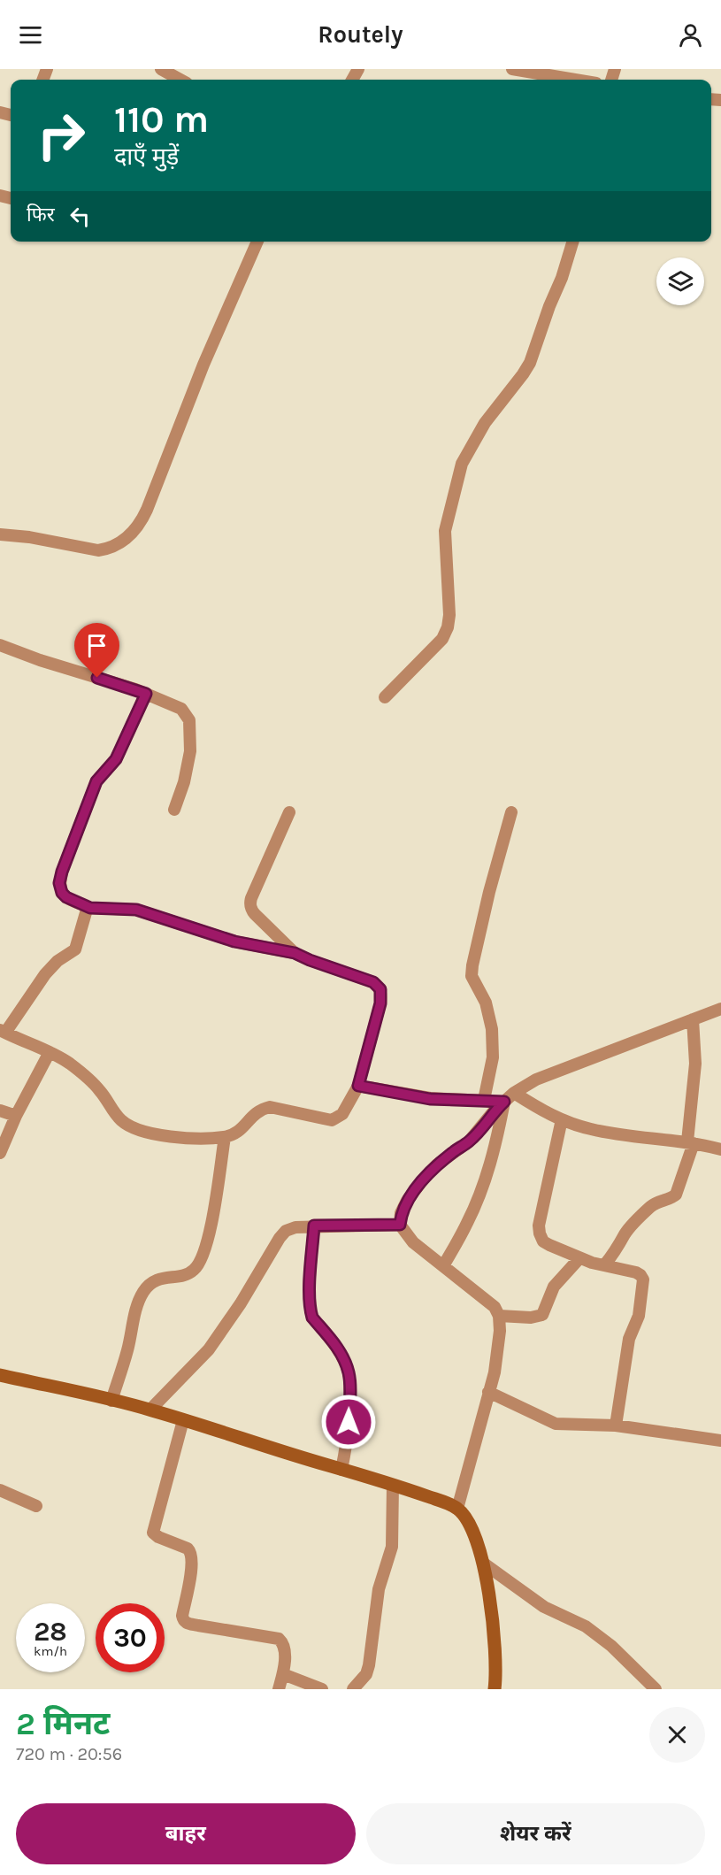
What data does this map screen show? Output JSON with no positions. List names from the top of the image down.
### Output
{
  "page": {
    "header": "Routely",
    "turn": ["110 m", "दाएँ मुड़ें"],
    "then": "फिर",
    "speed": "28 km/h",
    "limit": "30",
    "heading": ["2 मिनट", "720 m · 20:56"],
    "buttons": ["बाहर", "शेयर करें"]
  }
}
